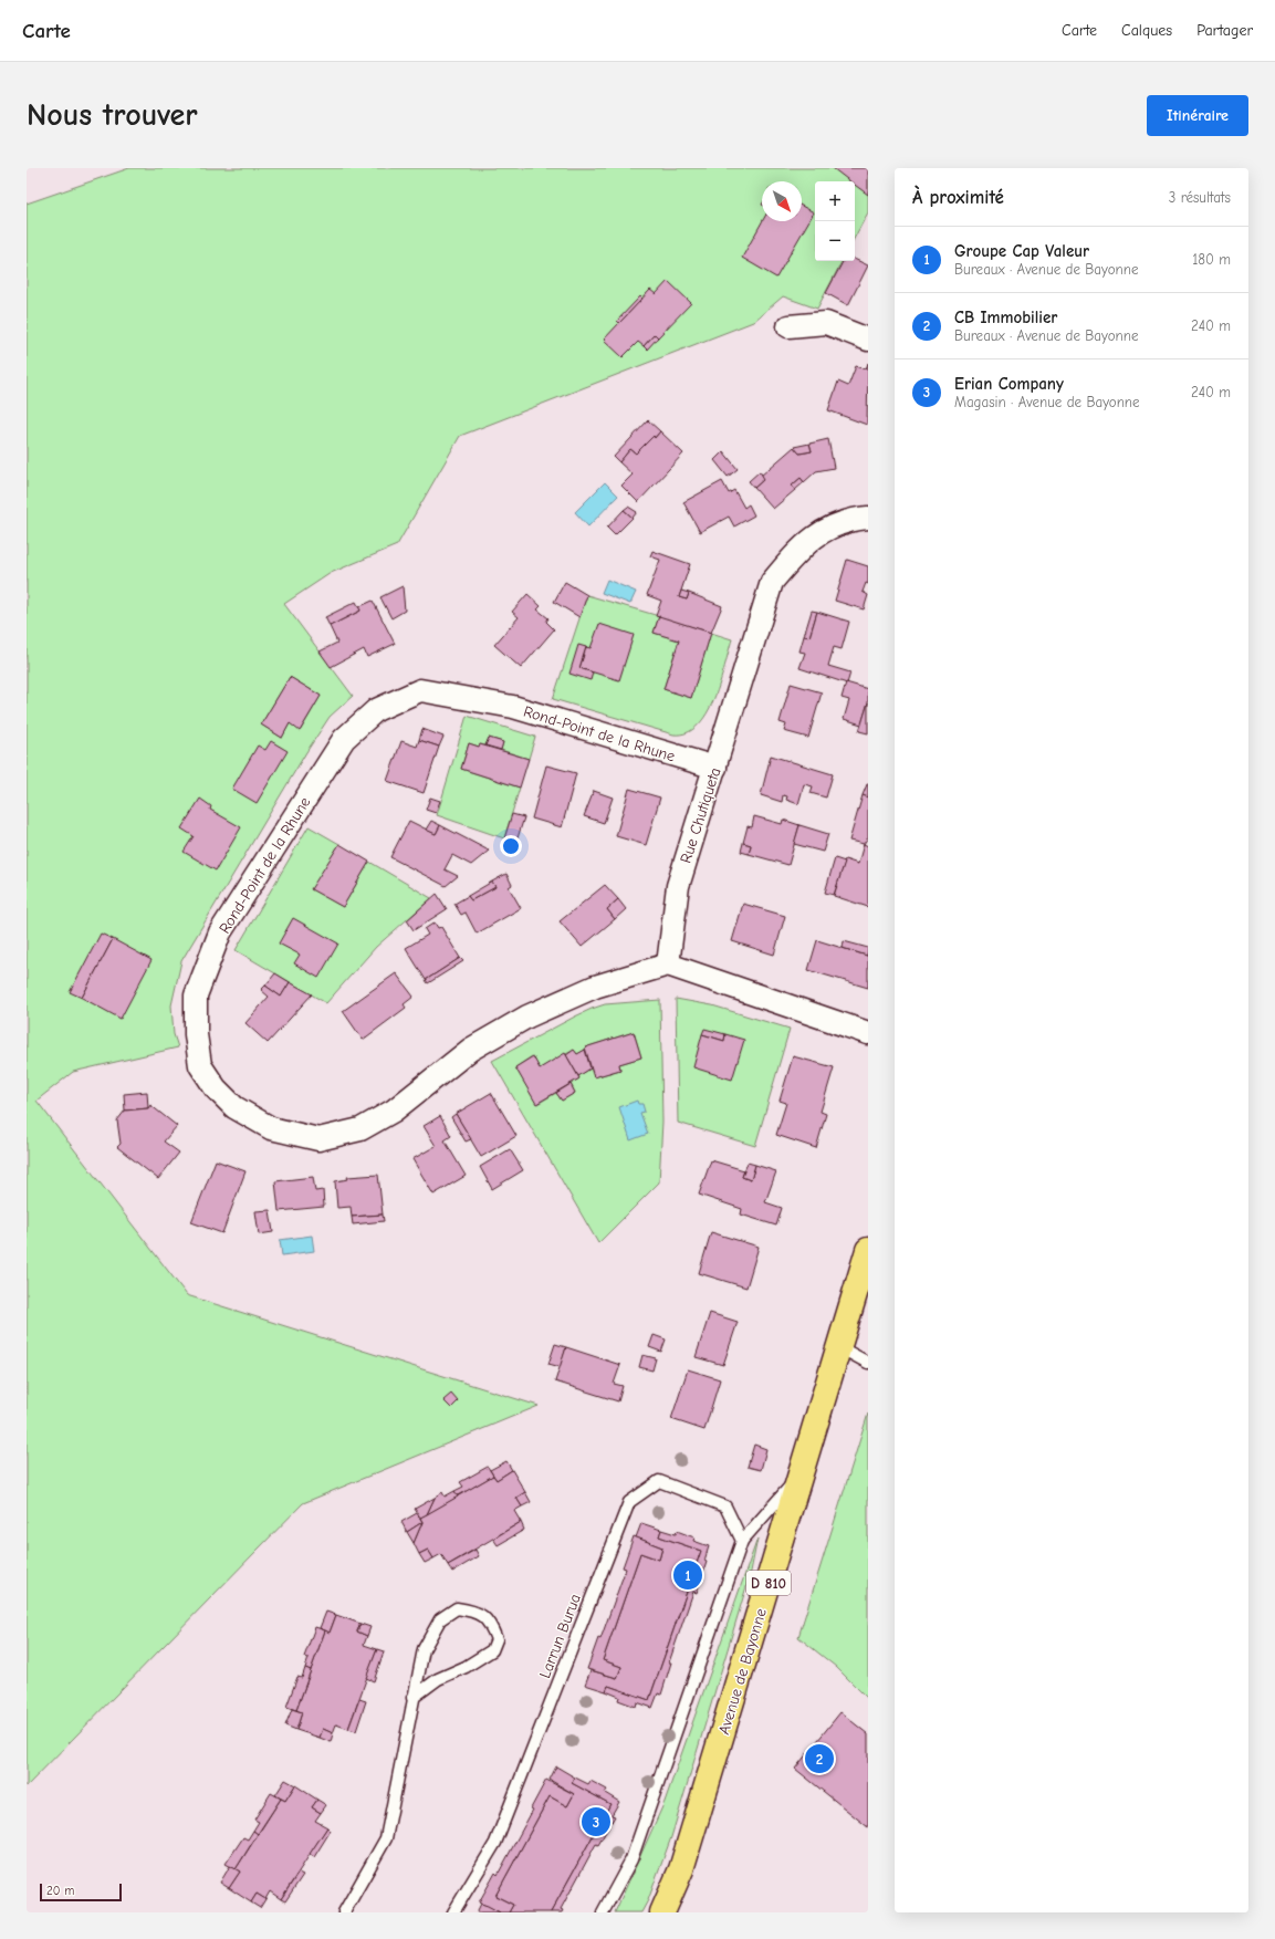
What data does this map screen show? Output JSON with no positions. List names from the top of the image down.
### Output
{
  "streets": {
    "main road": ["D 810", "Avenue de Bayonne"],
    "street": ["Rond-Point de la Rhune", "Rue Chutiqueta"],
    "lane": ["Larrun Burua"]
  },
  "crossings": [
    ["Rond-Point de la Rhune", "Rue Chutiqueta"]
  ],
  "scale_bar": "20 m",
  "north": "bottom right",
  "page": {
    "header": "Carte",
    "nav": ["Carte", "Calques", "Partager"],
    "buttons": "Itinéraire",
    "title": "Nous trouver",
    "heading": ["À proximité", "3 résultats"],
    "map_buttons": ["+", "−"],
    "list": [
      {
        "mark": "1",
        "name": "Groupe Cap Valeur",
        "note": "Bureaux · Avenue de Bayonne",
        "value": "180 m"
      },
      {
        "mark": "2",
        "name": "CB Immobilier",
        "note": "Bureaux · Avenue de Bayonne",
        "value": "240 m"
      },
      {
        "mark": "3",
        "name": "Erian Company",
        "note": "Magasin · Avenue de Bayonne",
        "value": "240 m"
      }
    ],
    "pins": ["1", "2", "3"],
    "scale": "20 m"
  }
}
